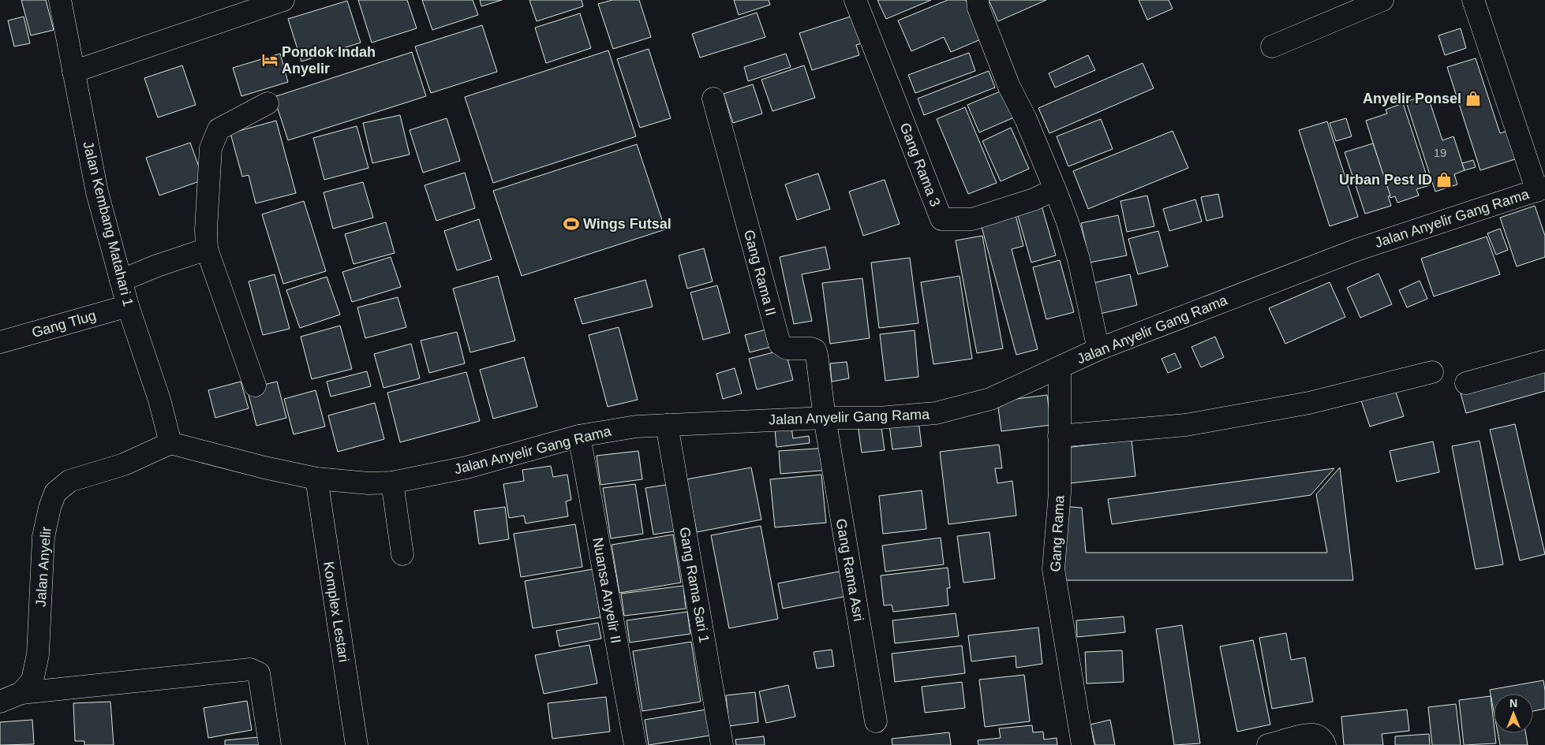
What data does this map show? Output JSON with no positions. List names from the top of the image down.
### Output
{
  "streets": {
    "street": [
      "Gang Rama 3",
      "Jalan Anyelir Gang Rama",
      "Jalan Kembang Matahari 1",
      "Gang Rama II",
      "Gang Tlug",
      "Gang Rama",
      "Jalan Anyelir",
      "Gang Rama Asri",
      "Gang Rama Sari 1",
      "Nuansa Anyelir II",
      "Komplex Lestari"
    ]
  },
  "crossings": [
    ["Jalan Anyelir Gang Rama", "Jalan Kembang Matahari 1"],
    ["Jalan Anyelir Gang Rama", "Gang Rama II"],
    ["Jalan Anyelir Gang Rama", "Gang Rama"],
    ["Jalan Anyelir Gang Rama", "Jalan Anyelir"],
    ["Jalan Anyelir Gang Rama", "Gang Rama Asri"],
    ["Jalan Anyelir Gang Rama", "Gang Rama Sari 1"],
    ["Jalan Anyelir Gang Rama", "Nuansa Anyelir II"],
    ["Jalan Anyelir Gang Rama", "Komplex Lestari"],
    ["Jalan Kembang Matahari 1", "Gang Tlug"],
    ["Jalan Kembang Matahari 1", "Jalan Anyelir"],
    ["Gang Rama II", "Gang Rama Asri"]
  ],
  "places": {
    "hotel": ["Pondok Indah Anyelir"],
    "shop": ["Anyelir Ponsel", "Urban Pest ID"],
    "sports": ["Wings Futsal"]
  },
  "house_numbers": ["19"],
  "north": "top"
}
